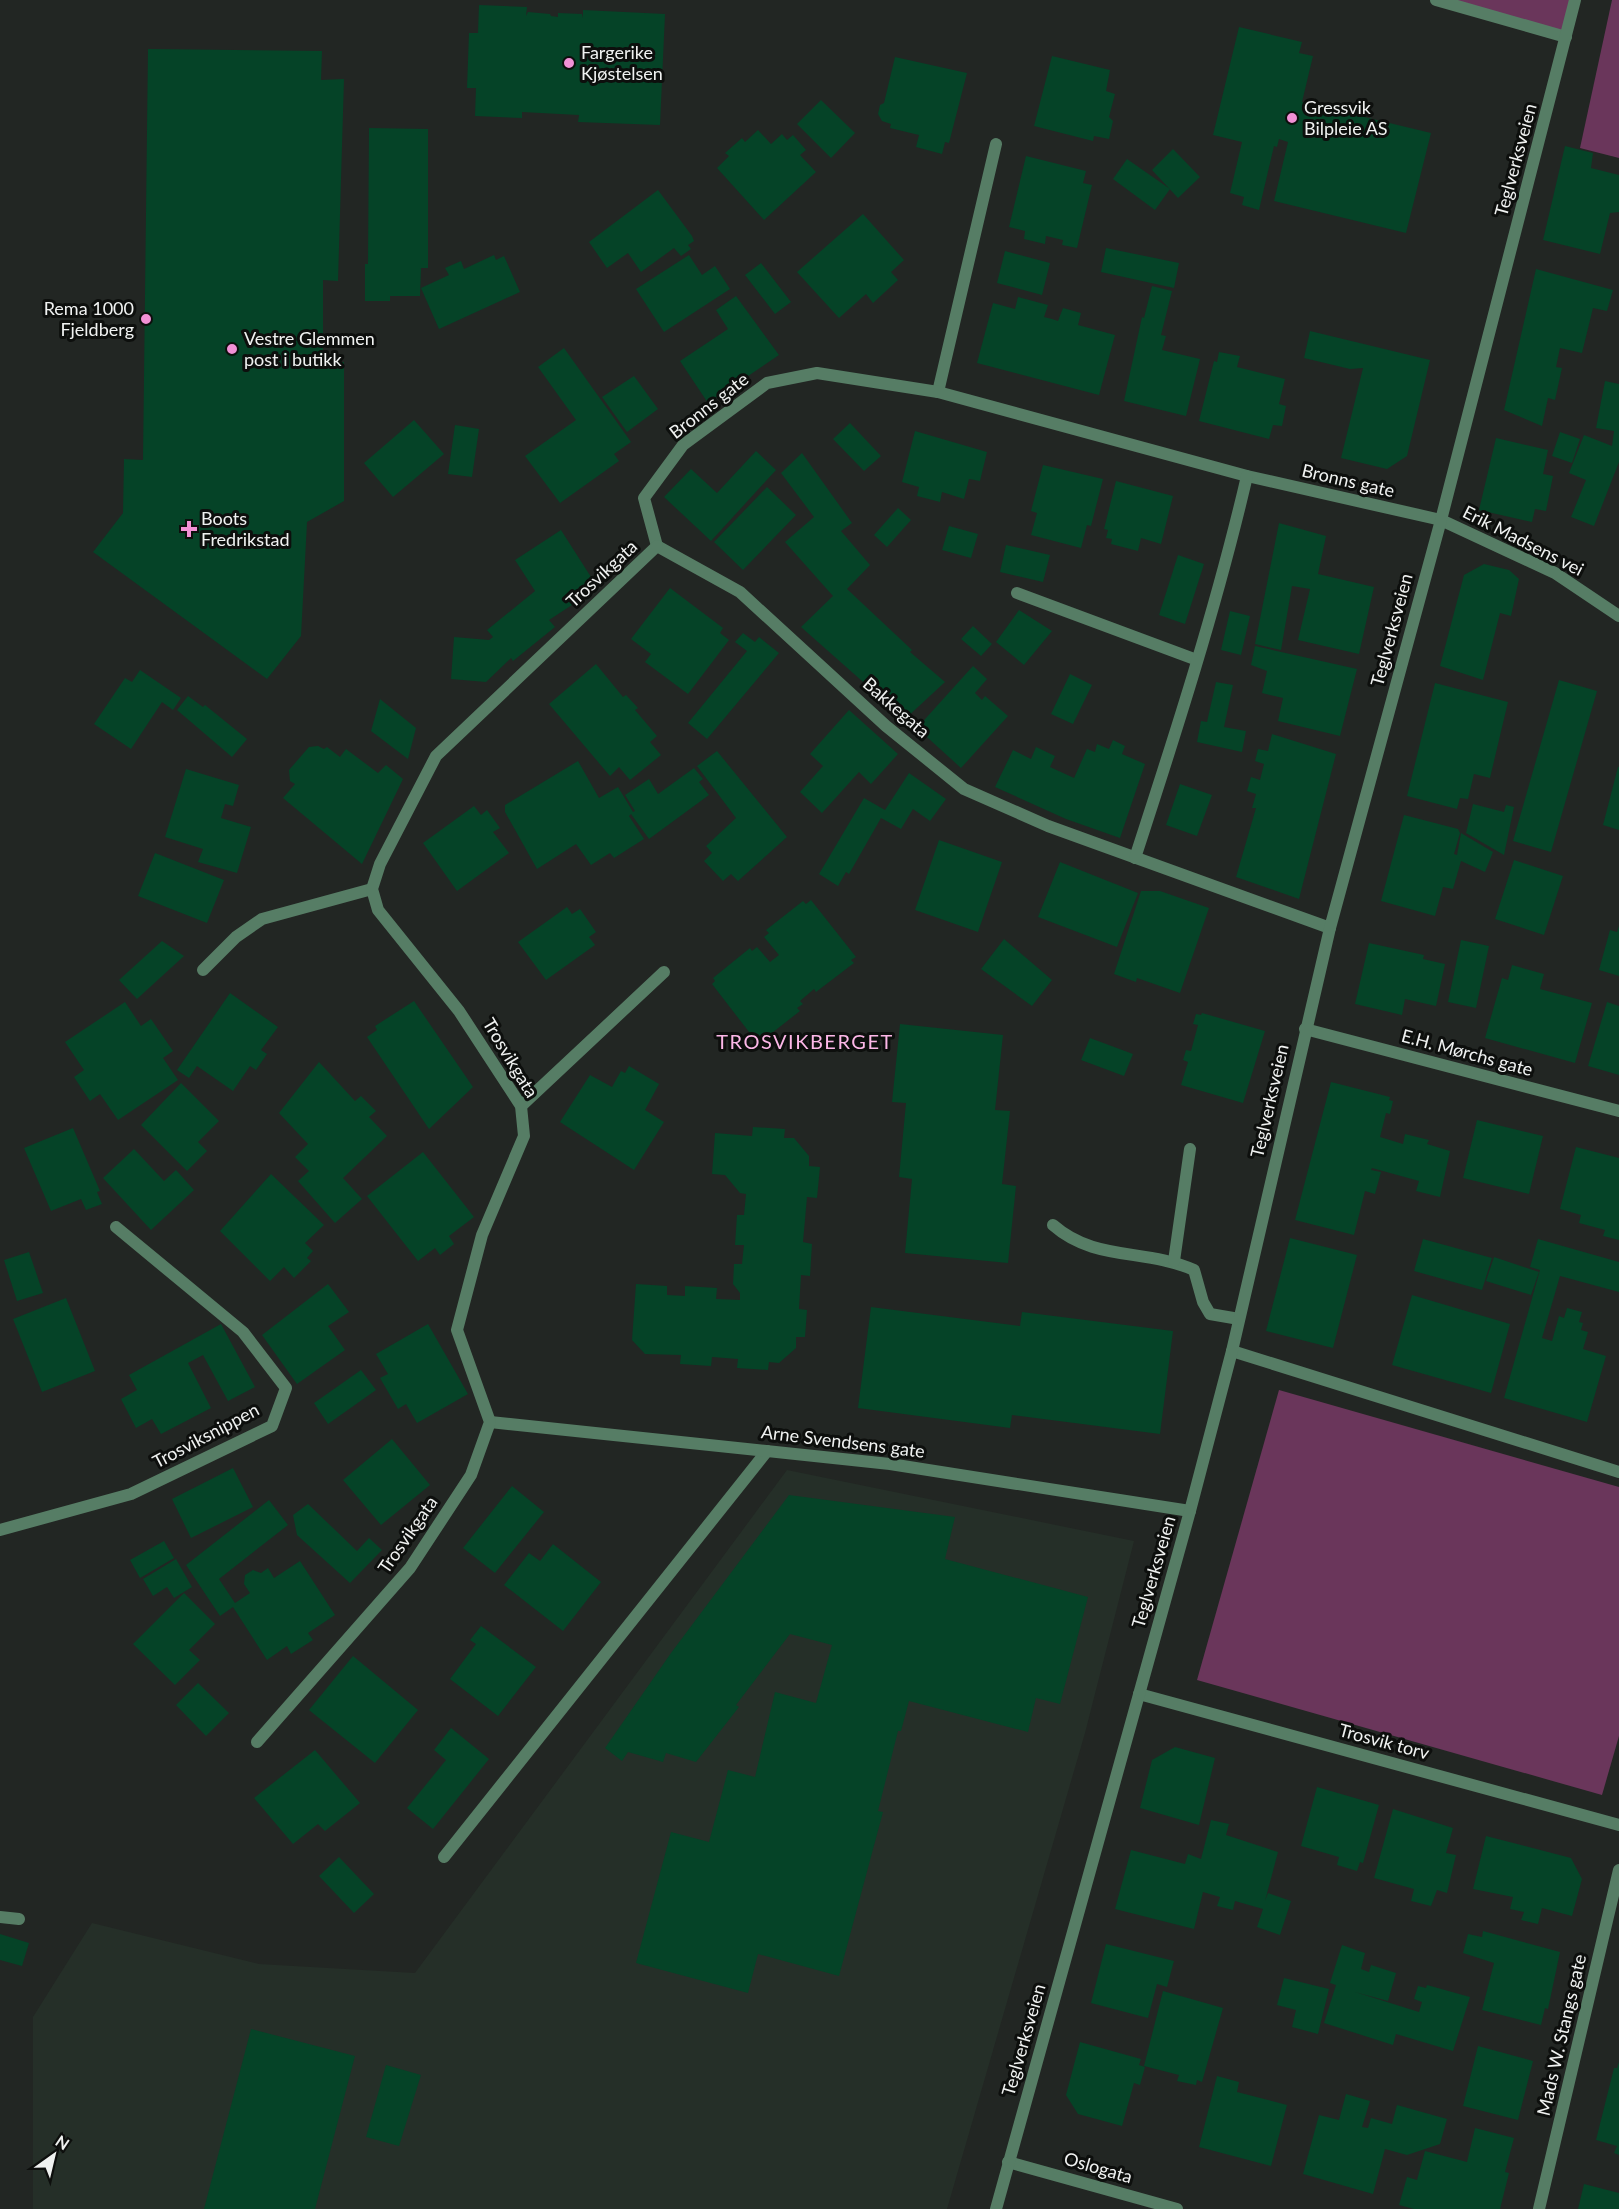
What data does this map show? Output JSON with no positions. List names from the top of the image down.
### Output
{
  "streets": {
    "street": [
      "Teglverksveien",
      "Bronns gate",
      "Erik Madsens vei",
      "Trosvikgata",
      "Bakkegata",
      "E.H. Mørchs gate",
      "Trosviksnippen",
      "Arne Svendsens gate",
      "Trosvik torv",
      "Mads W. Stangs gate",
      "Oslogata"
    ]
  },
  "crossings": [
    ["Teglverksveien", "Bronns gate"],
    ["Teglverksveien", "Erik Madsens vei"],
    ["Teglverksveien", "Bakkegata"],
    ["Teglverksveien", "E.H. Mørchs gate"],
    ["Teglverksveien", "Arne Svendsens gate"],
    ["Teglverksveien", "Trosvik torv"],
    ["Teglverksveien", "Oslogata"],
    ["Bronns gate", "Erik Madsens vei"],
    ["Bronns gate", "Trosvikgata"],
    ["Bronns gate", "Bakkegata"],
    ["Trosvikgata", "Bakkegata"],
    ["Trosvikgata", "Arne Svendsens gate"]
  ],
  "districts": ["TROSVIKBERGET"],
  "places": {
    "other": [
      "Fargerike Kjøstelsen",
      "Gressvik Bilpleie AS",
      "Rema 1000 Fjeldberg",
      "Vestre Glemmen post i butikk"
    ],
    "health": ["Boots Fredrikstad"]
  },
  "north": "top right"
}
